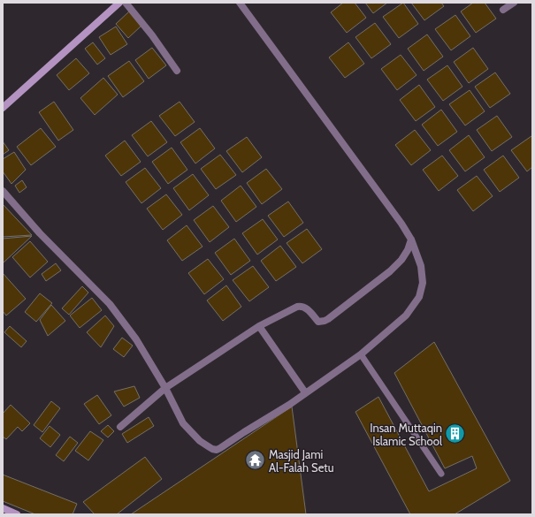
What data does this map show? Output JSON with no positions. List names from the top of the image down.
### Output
{
  "places": {
    "building": ["Insan Muttaqin Islamic School"],
    "temple": ["Masjid Jami Al-Falah Setu"]
  }
}
